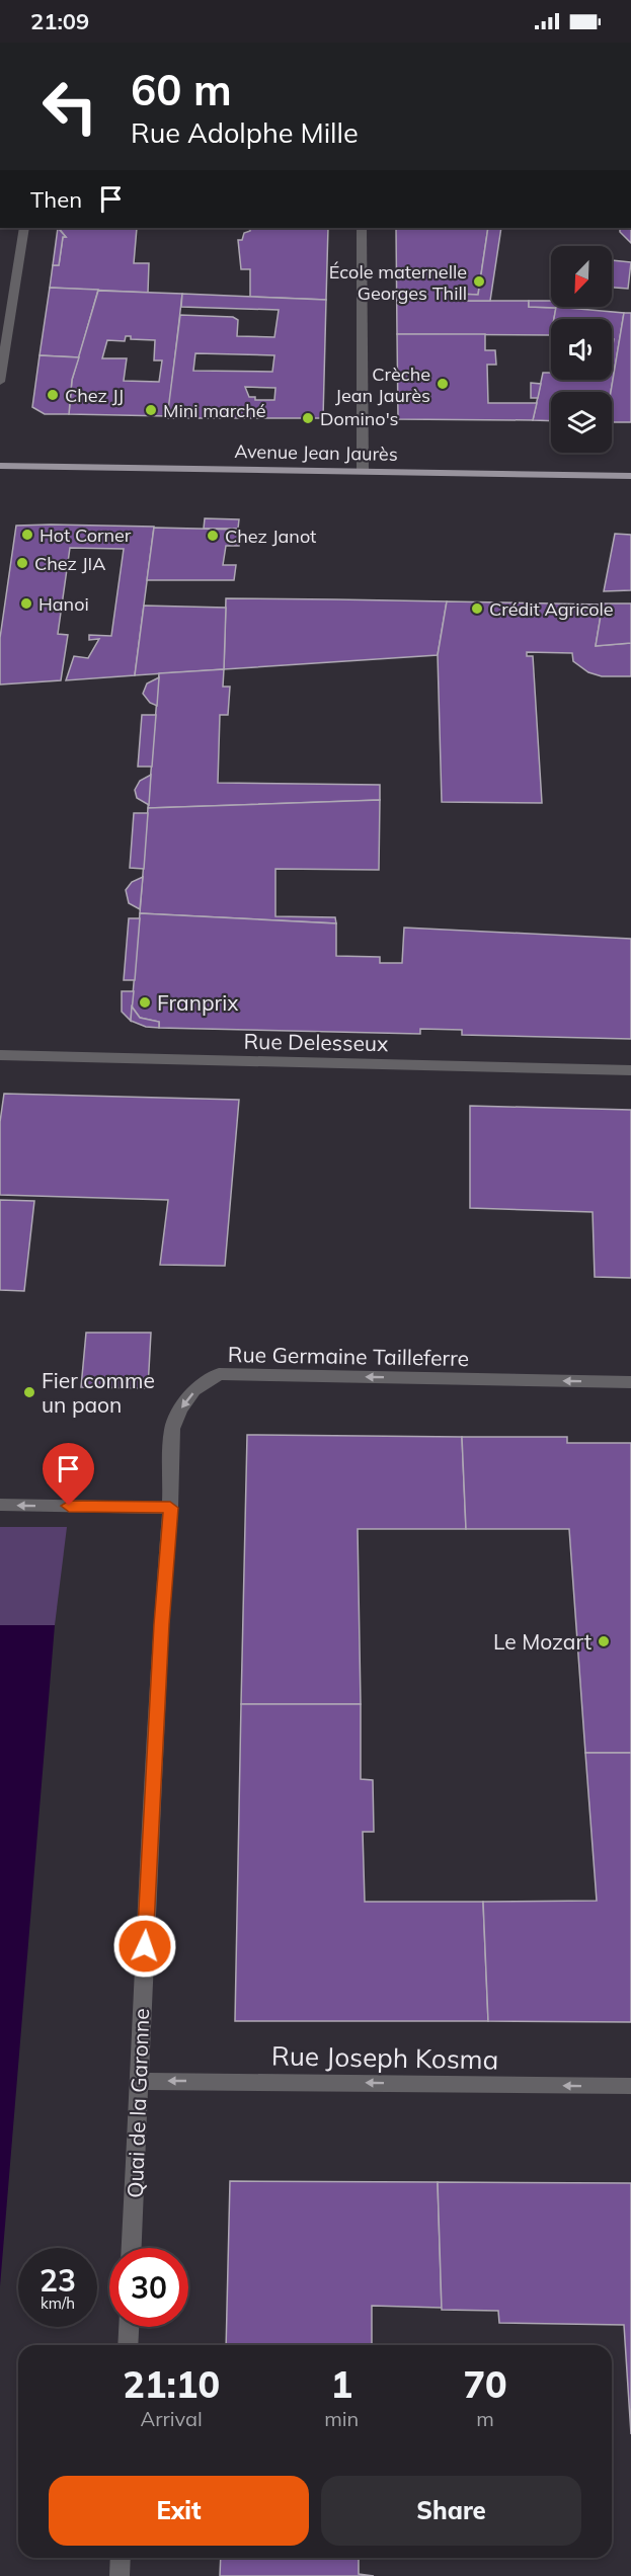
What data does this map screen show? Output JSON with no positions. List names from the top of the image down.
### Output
{
  "streets": {
    "main road": ["Avenue Jean Jaurès"],
    "street": [
      "Rue Delesseux",
      "Rue Germaine Tailleferre",
      "Rue Joseph Kosma",
      "Quai de la Garonne"
    ]
  },
  "crossings": [
    ["Rue Germaine Tailleferre", "Quai de la Garonne"],
    ["Rue Joseph Kosma", "Quai de la Garonne"]
  ],
  "one_way": ["Rue Germaine Tailleferre", "Rue Joseph Kosma"],
  "places": [
    "École maternelle Georges Thill",
    "Crèche Jean Jaurès",
    "Chez JJ",
    "Mini marché",
    "Domino's",
    "Hot Corner",
    "Chez Janot",
    "Chez JIA",
    "Hanoi",
    "Crédit Agricole",
    "Franprix",
    "Fier comme un paon",
    "Le Mozart"
  ],
  "north": "bottom left",
  "page": {
    "status": "21:09",
    "turn": ["60 m", "Rue Adolphe Mille"],
    "then": "Then",
    "speed": "23 km/h",
    "limit": "30",
    "eta": [
      "21:10",
      "Arrival",
      "1",
      "min",
      "70",
      "m"
    ],
    "buttons": ["Exit", "Share"]
  }
}
